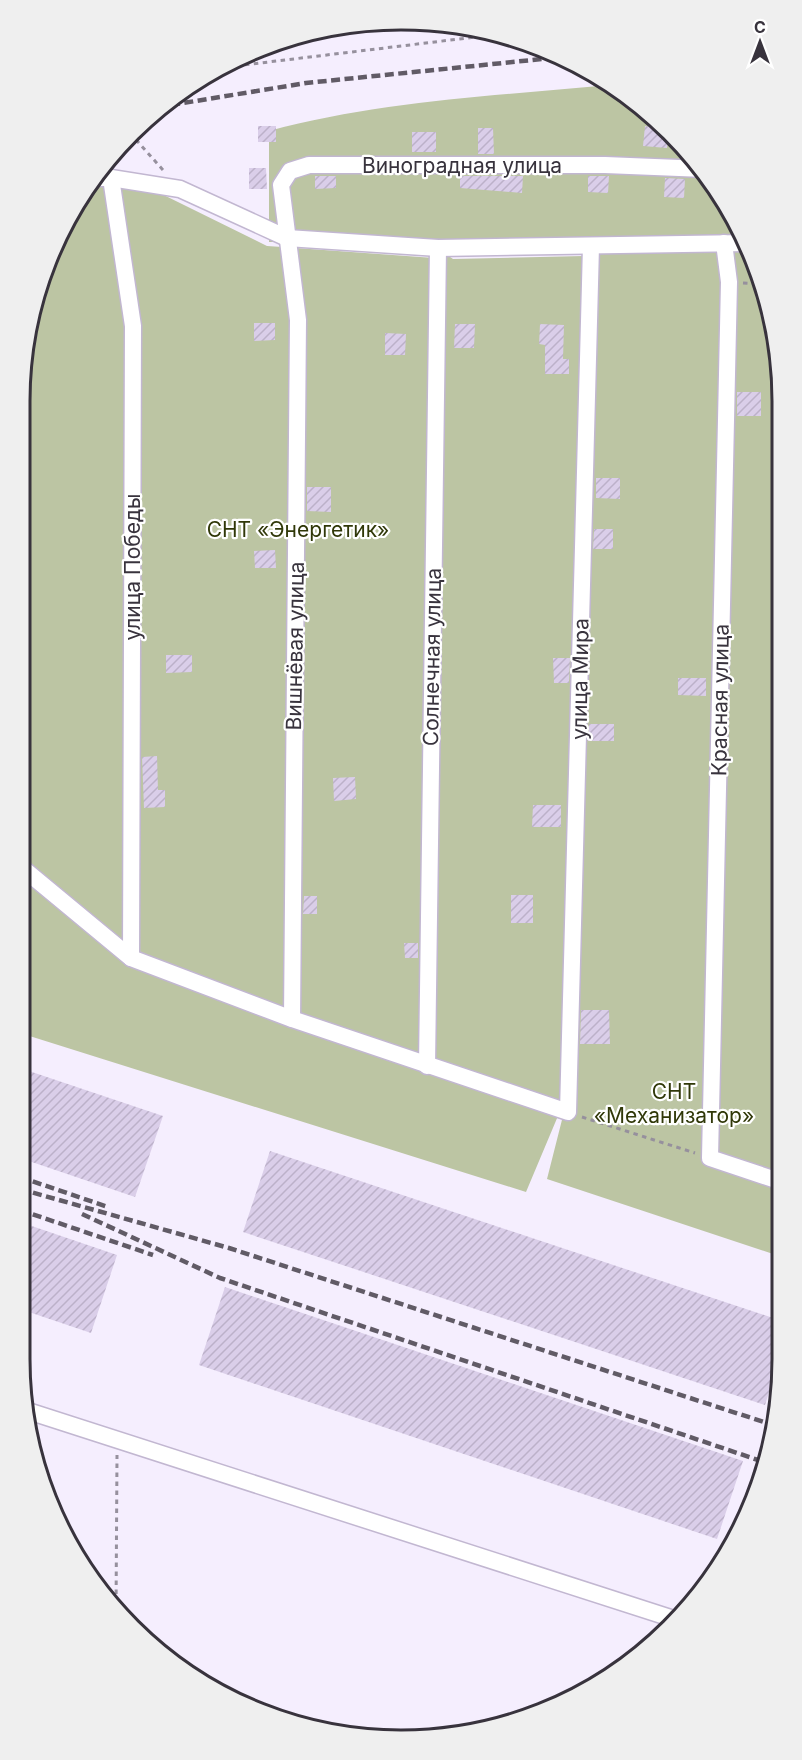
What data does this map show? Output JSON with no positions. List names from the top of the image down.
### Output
{
  "streets": {
    "street": [
      "Виноградная улица",
      "улица Победы",
      "Вишнёвая улица",
      "Солнечная улица",
      "улица Мира",
      "Красная улица"
    ]
  },
  "crossings": [
    ["Виноградная улица", "Вишнёвая улица"]
  ],
  "parks": ["СНТ «Энергетик»", "СНТ «Механизатор»"],
  "north": "top"
}
